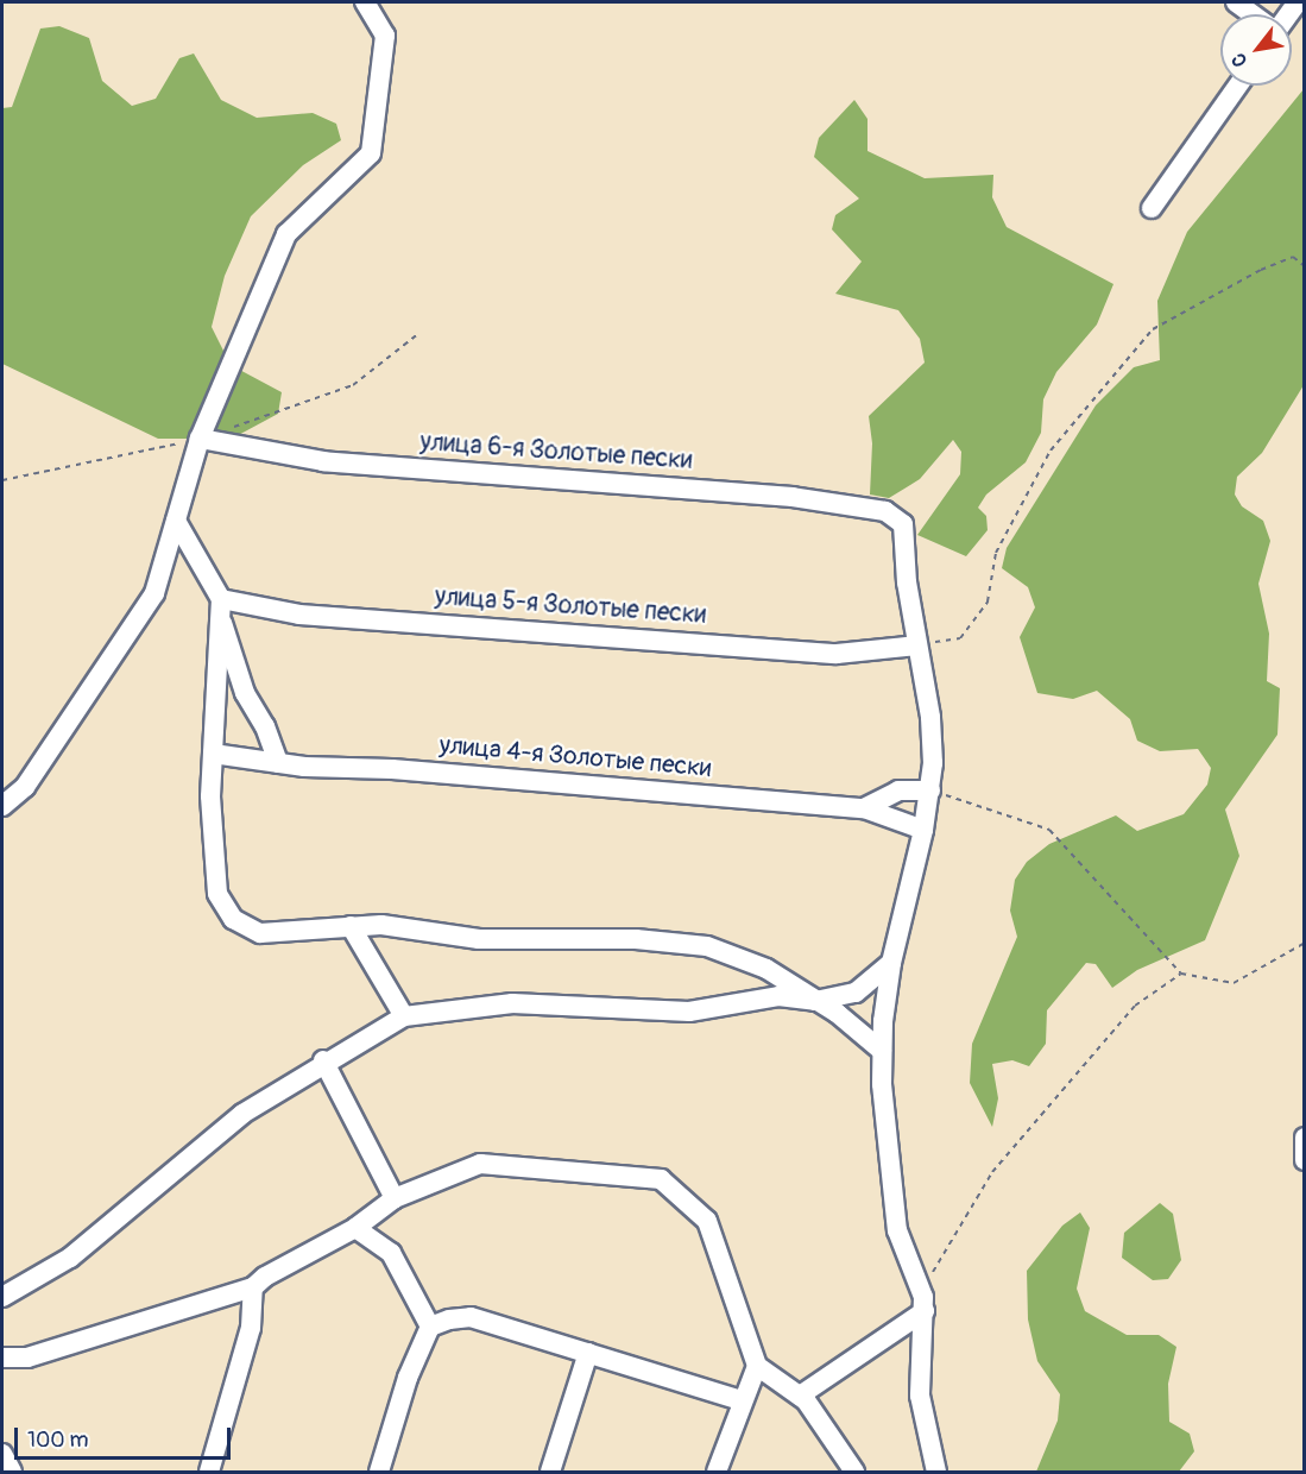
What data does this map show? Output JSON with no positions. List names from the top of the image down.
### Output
{
  "streets": {
    "street": ["улица 6-я Золотые пески", "улица 5-я Золотые пески", "улица 4-я Золотые пески"]
  },
  "crossings": [
    ["улица 6-я Золотые пески", "улица 5-я Золотые пески"]
  ],
  "scale_bar": "100 m",
  "north": "bottom left"
}
